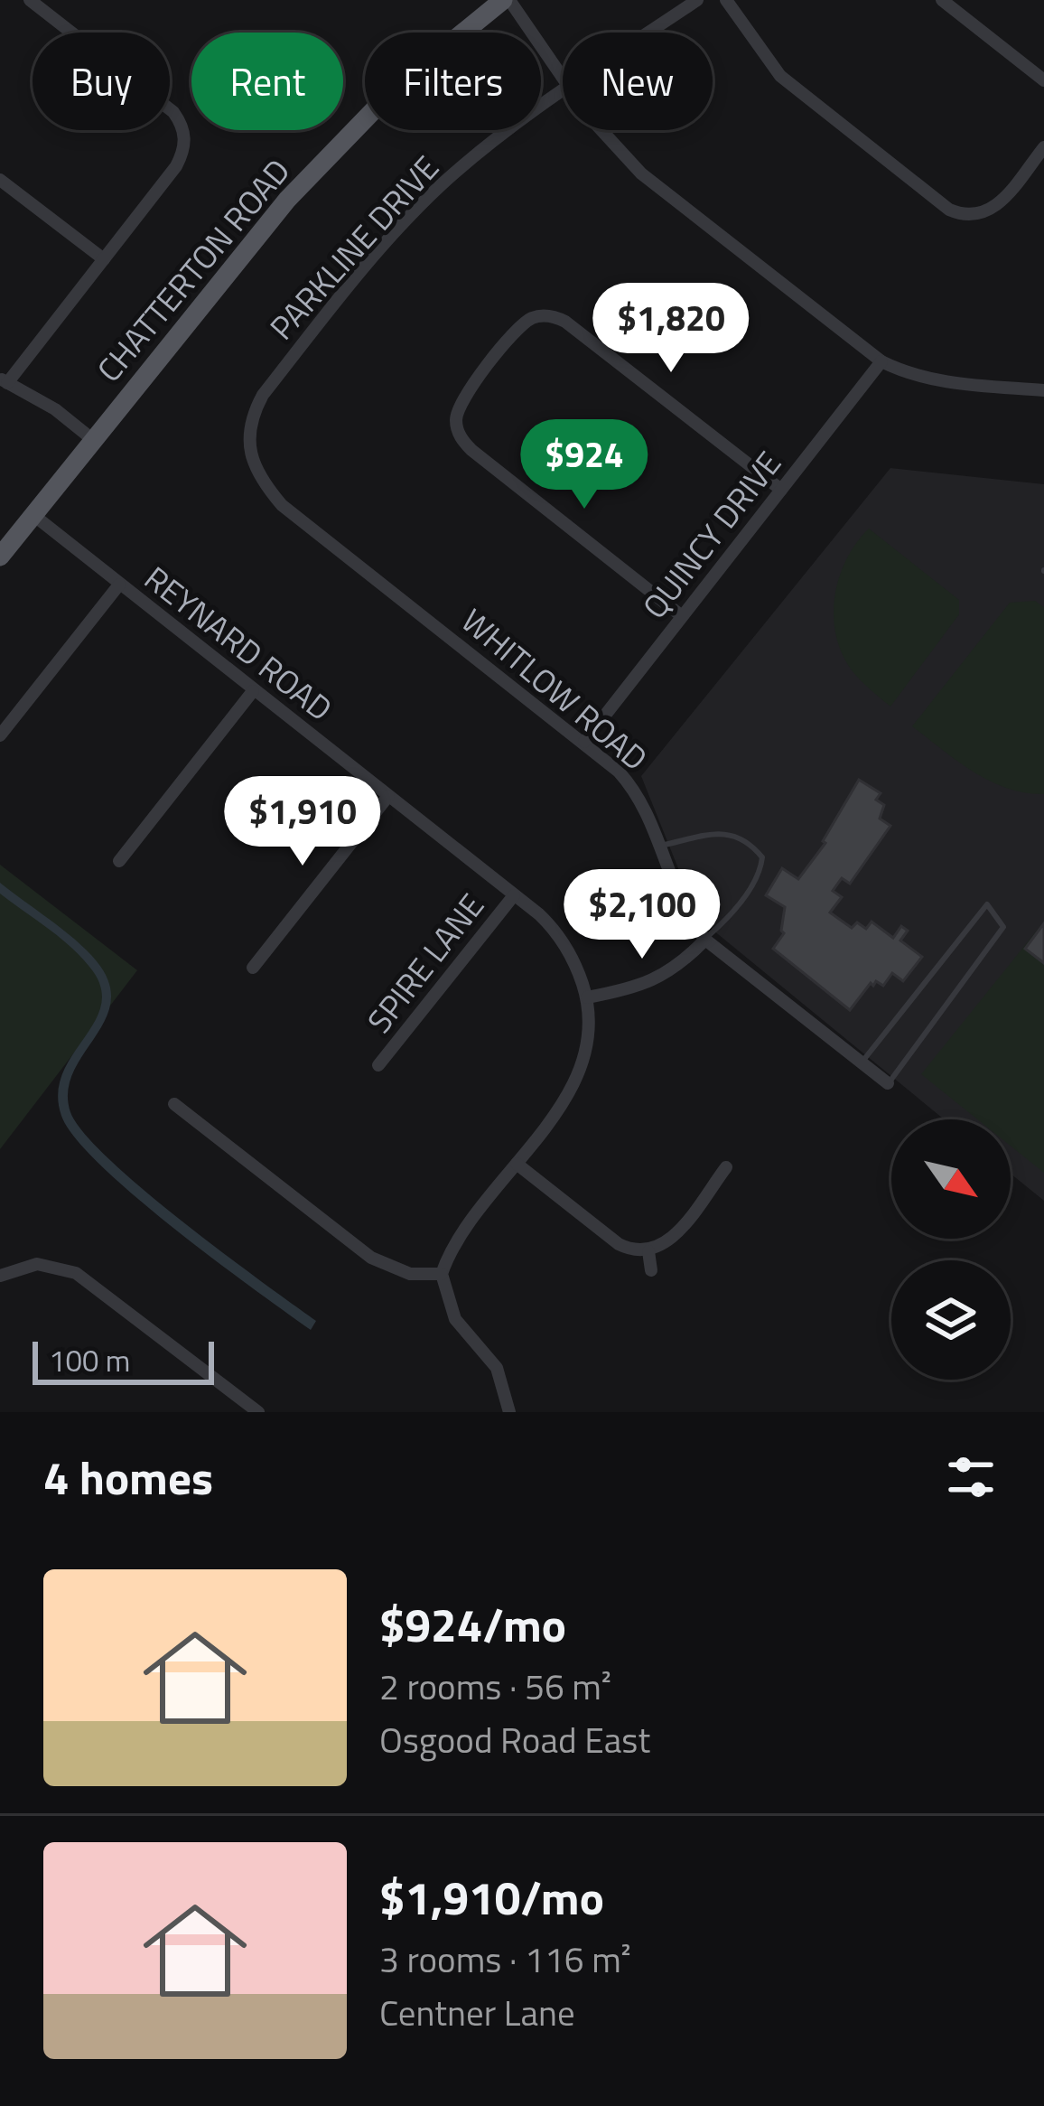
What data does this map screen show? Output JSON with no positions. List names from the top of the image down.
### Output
{
  "streets": {
    "main road": ["CHATTERTON ROAD"],
    "street": [
      "PARKLINE DRIVE",
      "QUINCY DRIVE",
      "REYNARD ROAD",
      "WHITLOW ROAD",
      "SPIRE LANE"
    ]
  },
  "crossings": [
    ["PARKLINE DRIVE", "WHITLOW ROAD"],
    ["CHATTERTON ROAD", "REYNARD ROAD"],
    ["QUINCY DRIVE", "WHITLOW ROAD"],
    ["REYNARD ROAD", "SPIRE LANE"]
  ],
  "scale_bar": "100 m",
  "north": "bottom right",
  "page": {
    "chip": [
      "Buy",
      "Rent",
      "Filters",
      "New"
    ],
    "price": [
      "$1,820",
      "$924",
      "$1,910",
      "$2,100"
    ],
    "scale": "100 m",
    "heading": "4 homes",
    "list": [
      {
        "name": "$924/mo",
        "note": "2 rooms · 56 m² · Osgood Road East"
      },
      {
        "name": "$1,910/mo",
        "note": "3 rooms · 116 m² · Centner Lane"
      }
    ]
  }
}
